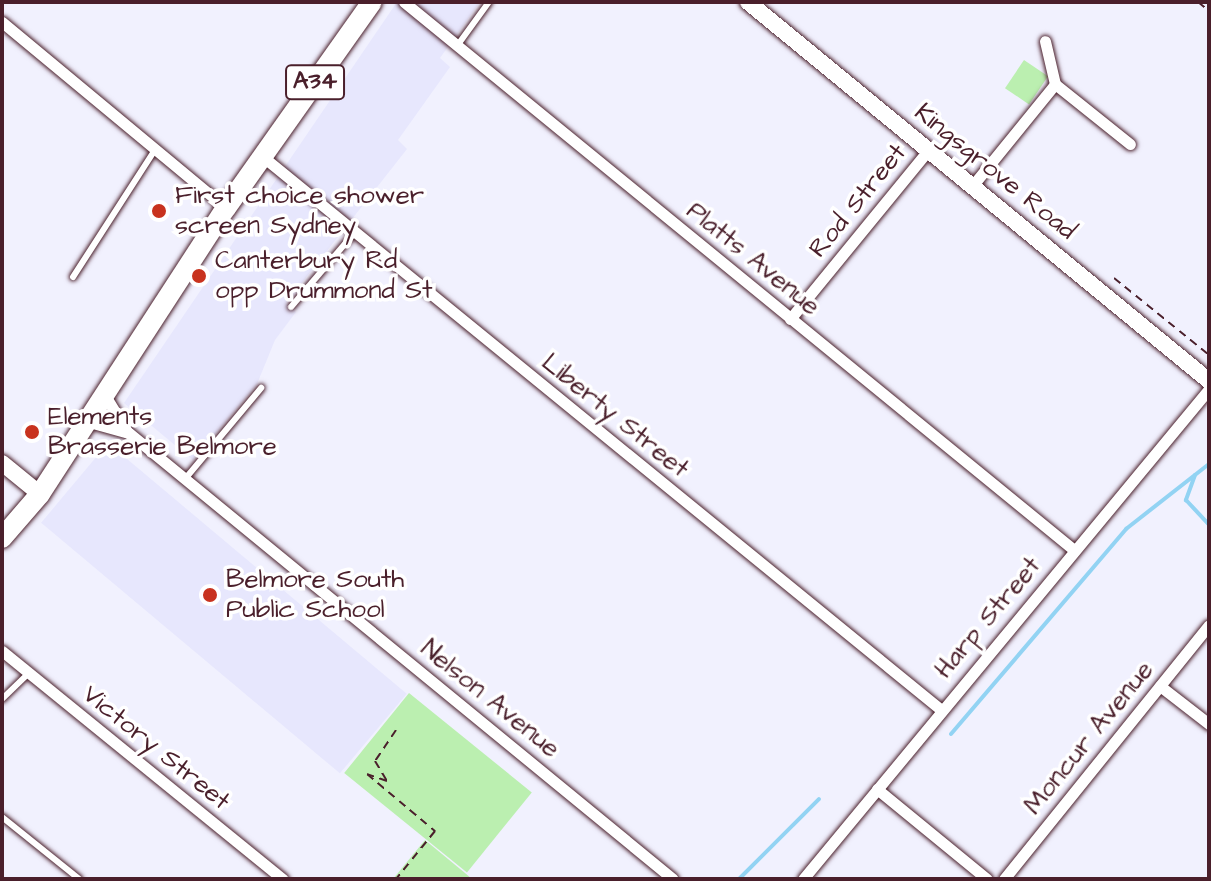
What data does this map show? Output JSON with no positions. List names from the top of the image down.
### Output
{
  "streets": {
    "highway": ["A34"],
    "main road": ["Kingsgrove Road"],
    "street": [
      "Rod Street",
      "Platts Avenue",
      "Liberty Street",
      "Harp Street",
      "Nelson Avenue",
      "Moncur Avenue",
      "Victory Street"
    ]
  },
  "crossings": [
    ["A34", "Liberty Street"],
    ["A34", "Nelson Avenue"],
    ["Kingsgrove Road", "Rod Street"],
    ["Rod Street", "Platts Avenue"],
    ["Platts Avenue", "Harp Street"],
    ["Liberty Street", "Harp Street"]
  ],
  "places": [
    "First choice shower screen Sydney",
    "Canterbury Rd opp Drummond St",
    "Elements Brasserie Belmore",
    "Belmore South Public School"
  ]
}
